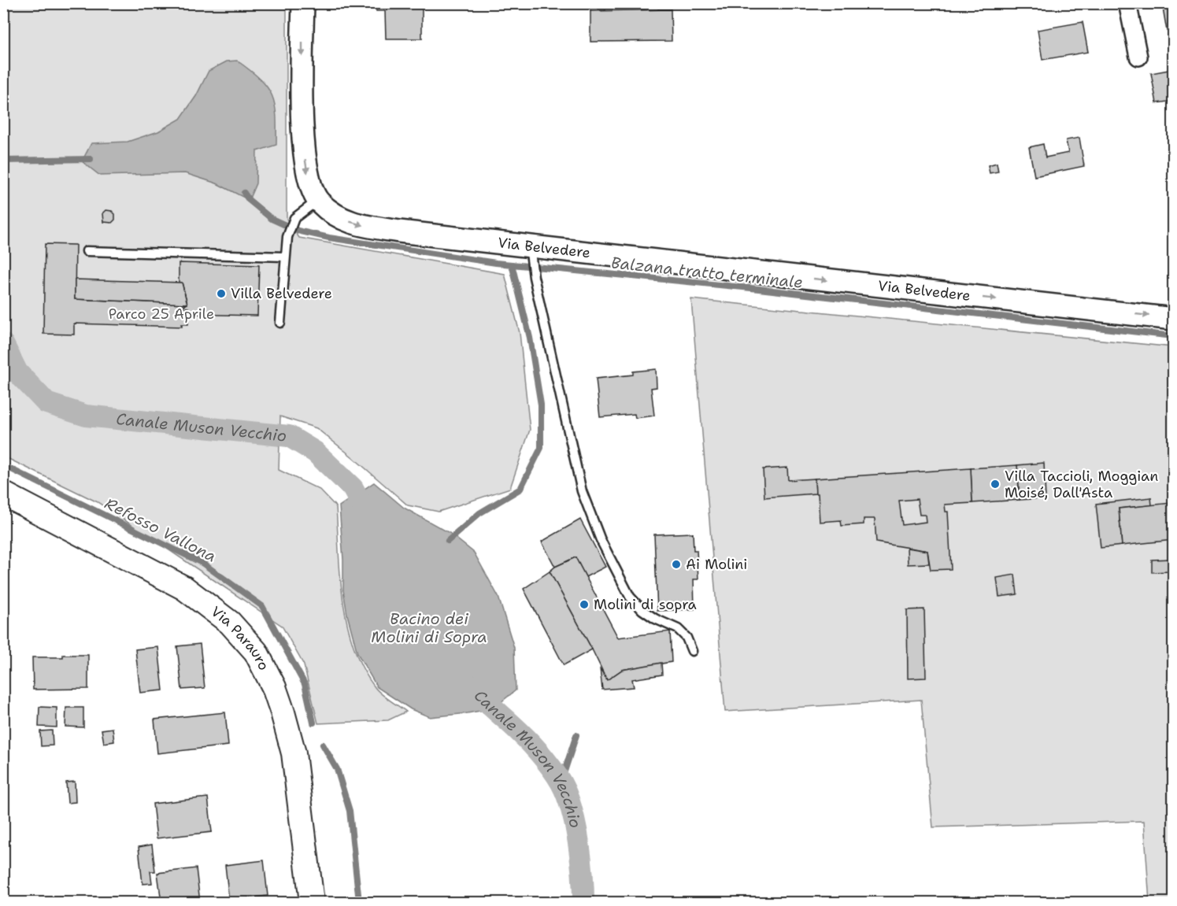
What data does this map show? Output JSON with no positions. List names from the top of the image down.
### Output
{
  "streets": {
    "main road": ["Via Parauro"],
    "street": ["Via Belvedere"]
  },
  "one_way": ["Via Belvedere"],
  "water": [
    "Balzana tratto terminale",
    "Canale Muson Vecchio",
    "Refosso Vallona",
    "Bacino dei Molini di Sopra"
  ],
  "parks": ["Parco 25 Aprile"],
  "places": [
    "Villa Belvedere",
    "Villa Taccioli, Moggian Moisé, Dall'Asta",
    "Ai Molini",
    "Molini di sopra"
  ]
}
